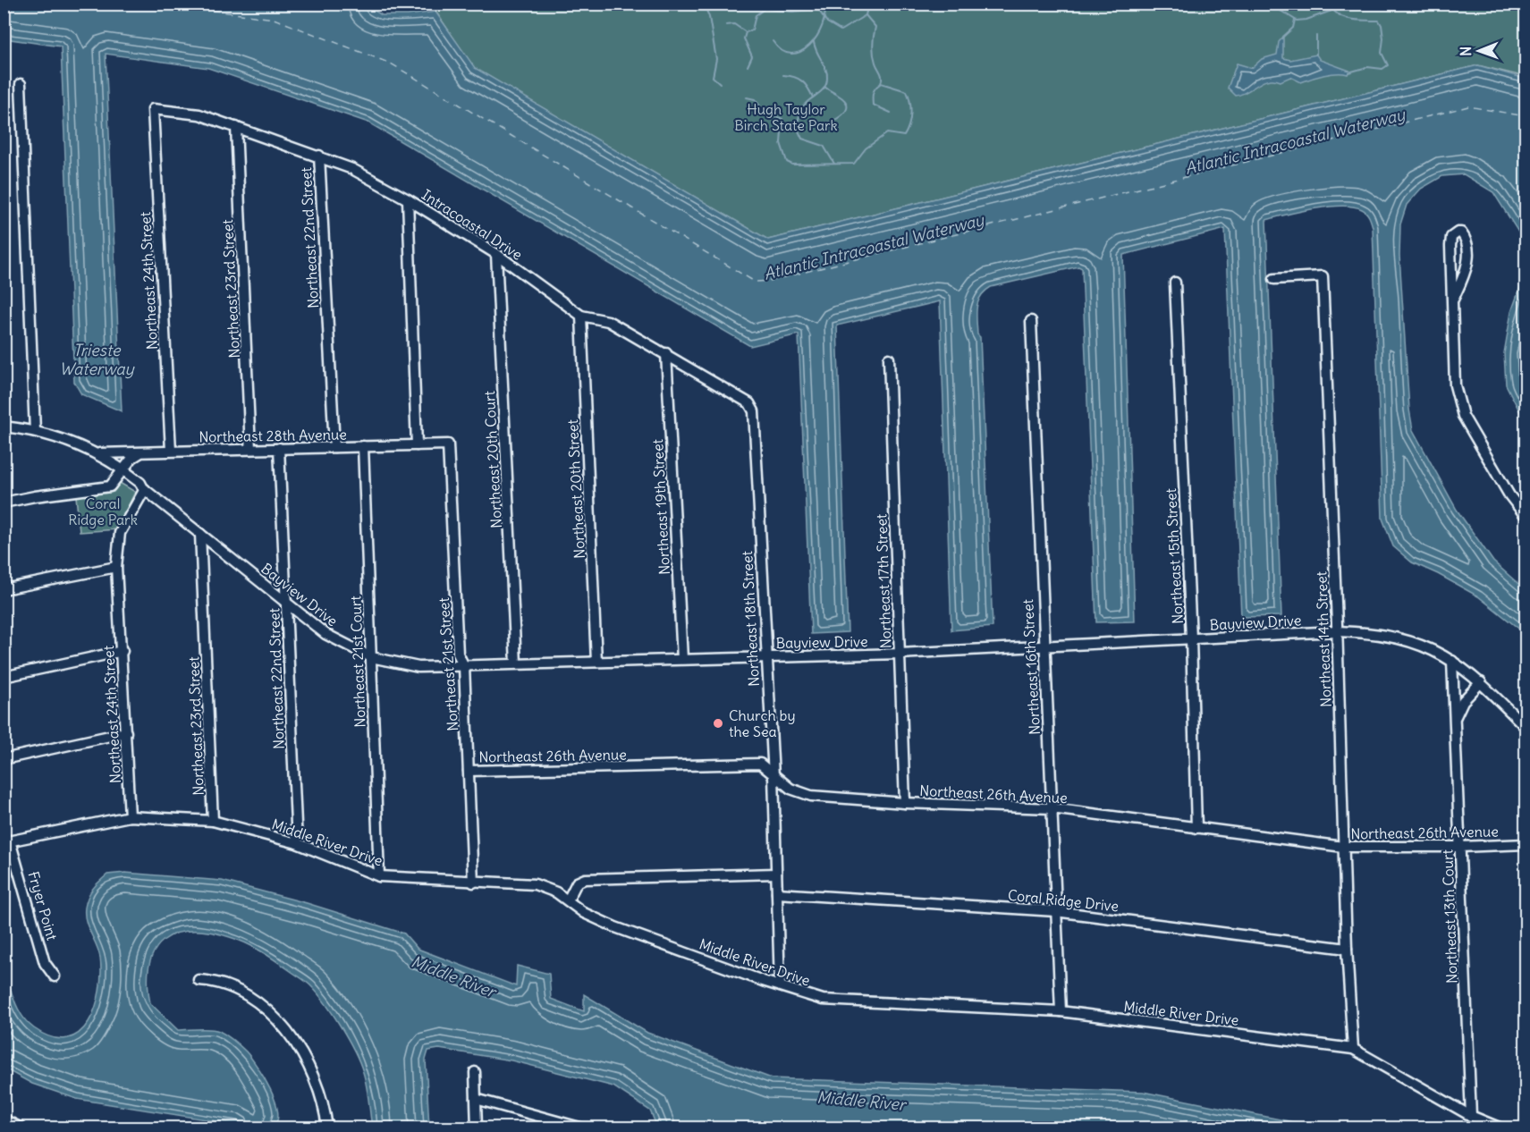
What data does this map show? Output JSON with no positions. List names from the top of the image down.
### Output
{
  "streets": {
    "street": [
      "Intracoastal Drive",
      "Northeast 22nd Street",
      "Northeast 24th Street",
      "Northeast 23rd Street",
      "Northeast 28th Avenue",
      "Northeast 20th Court",
      "Northeast 20th Street",
      "Northeast 19th Street",
      "Northeast 15th Street",
      "Northeast 17th Street",
      "Bayview Drive",
      "Northeast 18th Street",
      "Northeast 14th Street",
      "Northeast 21st Court",
      "Northeast 21st Street",
      "Northeast 16th Street",
      "Northeast 26th Avenue",
      "Middle River Drive",
      "Coral Ridge Drive",
      "Fryer Point",
      "Northeast 13th Court"
    ]
  },
  "crossings": [
    ["Intracoastal Drive", "Northeast 22nd Street"],
    ["Intracoastal Drive", "Northeast 24th Street"],
    ["Intracoastal Drive", "Northeast 23rd Street"],
    ["Intracoastal Drive", "Northeast 20th Court"],
    ["Intracoastal Drive", "Northeast 20th Street"],
    ["Intracoastal Drive", "Northeast 19th Street"],
    ["Intracoastal Drive", "Northeast 18th Street"],
    ["Northeast 22nd Street", "Northeast 28th Avenue"],
    ["Northeast 22nd Street", "Bayview Drive"],
    ["Northeast 22nd Street", "Middle River Drive"],
    ["Northeast 24th Street", "Northeast 28th Avenue"],
    ["Northeast 24th Street", "Bayview Drive"],
    ["Northeast 24th Street", "Middle River Drive"],
    ["Northeast 23rd Street", "Northeast 28th Avenue"],
    ["Northeast 23rd Street", "Bayview Drive"],
    ["Northeast 23rd Street", "Middle River Drive"],
    ["Northeast 28th Avenue", "Bayview Drive"],
    ["Northeast 28th Avenue", "Northeast 21st Court"],
    ["Northeast 28th Avenue", "Northeast 21st Street"],
    ["Northeast 20th Court", "Bayview Drive"],
    ["Northeast 20th Street", "Bayview Drive"],
    ["Northeast 19th Street", "Bayview Drive"],
    ["Northeast 15th Street", "Bayview Drive"],
    ["Northeast 15th Street", "Northeast 26th Avenue"],
    ["Northeast 17th Street", "Bayview Drive"],
    ["Northeast 17th Street", "Northeast 26th Avenue"],
    ["Bayview Drive", "Northeast 18th Street"],
    ["Bayview Drive", "Northeast 14th Street"],
    ["Bayview Drive", "Northeast 21st Court"],
    ["Bayview Drive", "Northeast 21st Street"],
    ["Bayview Drive", "Northeast 16th Street"],
    ["Bayview Drive", "Northeast 13th Court"],
    ["Northeast 18th Street", "Northeast 26th Avenue"],
    ["Northeast 18th Street", "Middle River Drive"],
    ["Northeast 18th Street", "Coral Ridge Drive"],
    ["Northeast 14th Street", "Northeast 26th Avenue"],
    ["Northeast 14th Street", "Middle River Drive"],
    ["Northeast 14th Street", "Coral Ridge Drive"],
    ["Northeast 21st Court", "Middle River Drive"],
    ["Northeast 21st Street", "Northeast 26th Avenue"],
    ["Northeast 21st Street", "Middle River Drive"],
    ["Northeast 16th Street", "Northeast 26th Avenue"],
    ["Northeast 16th Street", "Middle River Drive"],
    ["Northeast 16th Street", "Coral Ridge Drive"],
    ["Northeast 26th Avenue", "Northeast 13th Court"],
    ["Middle River Drive", "Fryer Point"],
    ["Middle River Drive", "Northeast 13th Court"]
  ],
  "water": ["Atlantic Intracoastal Waterway", "Trieste Waterway", "Middle River"],
  "parks": ["Hugh Taylor Birch State Park", "Coral Ridge Park"],
  "places": ["Church by the Sea"],
  "north": "left"
}
